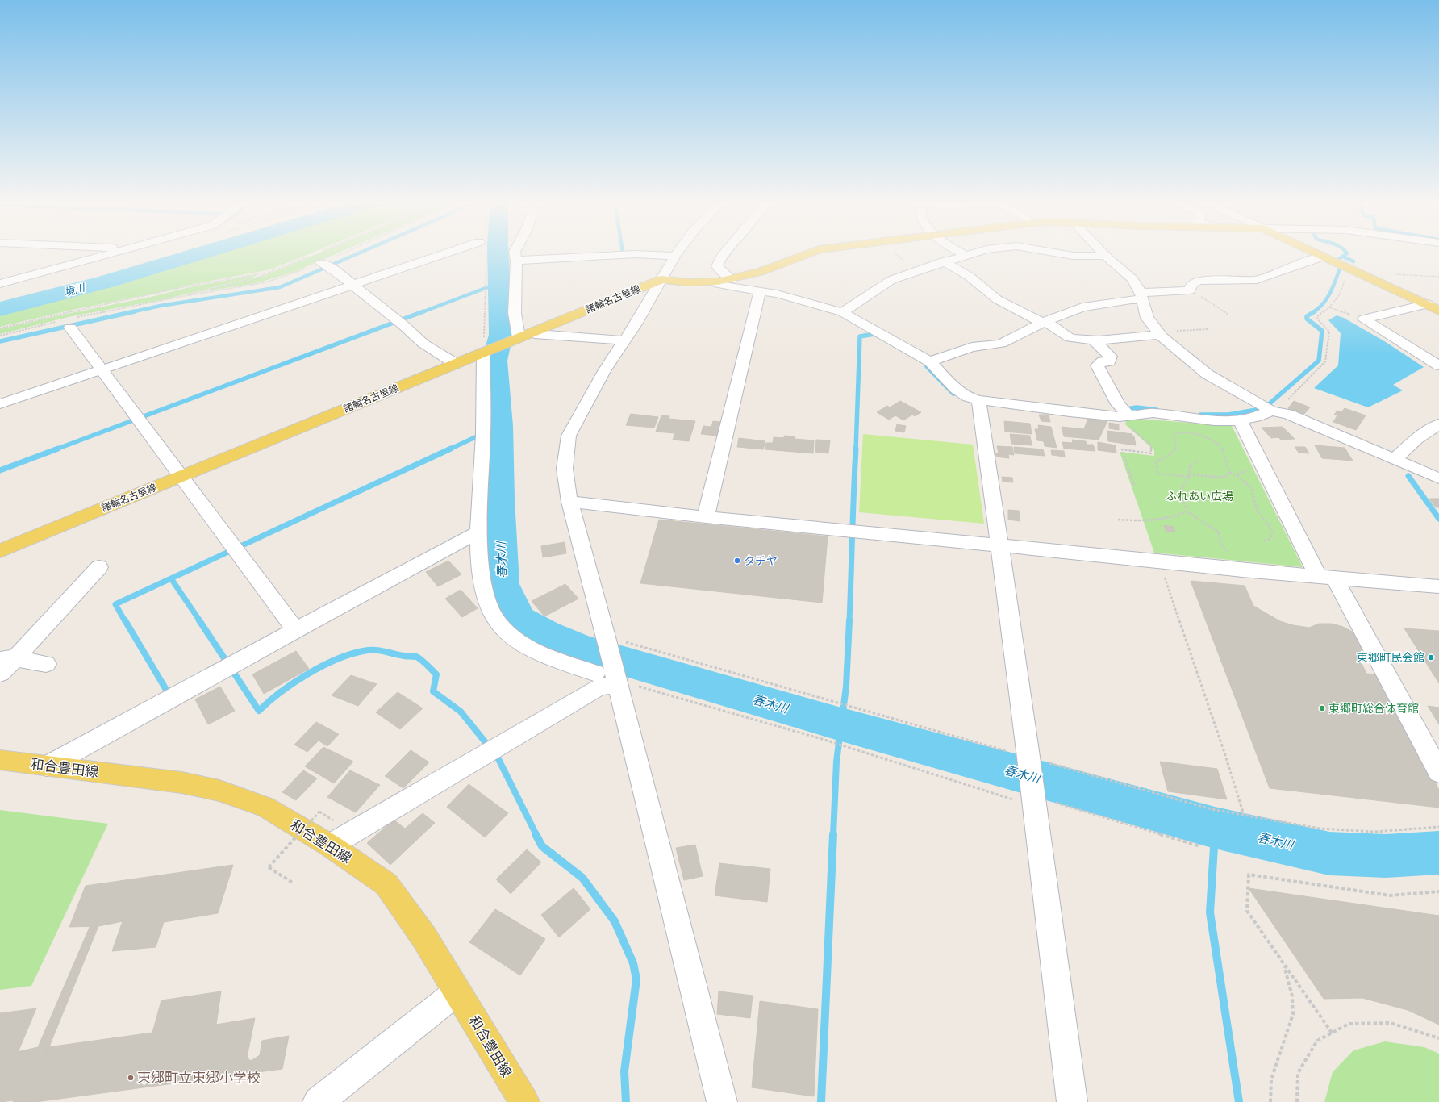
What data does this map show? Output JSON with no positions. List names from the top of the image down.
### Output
{
  "streets": {
    "main road": ["諸輪名古屋線", "和合豊田線"]
  },
  "water": ["境川", "春木川"],
  "parks": ["ふれあい広場"],
  "places": [
    "タチヤ",
    "東郷町民会館",
    "東郷町総合体育館",
    "東郷町立東郷小学校"
  ]
}
